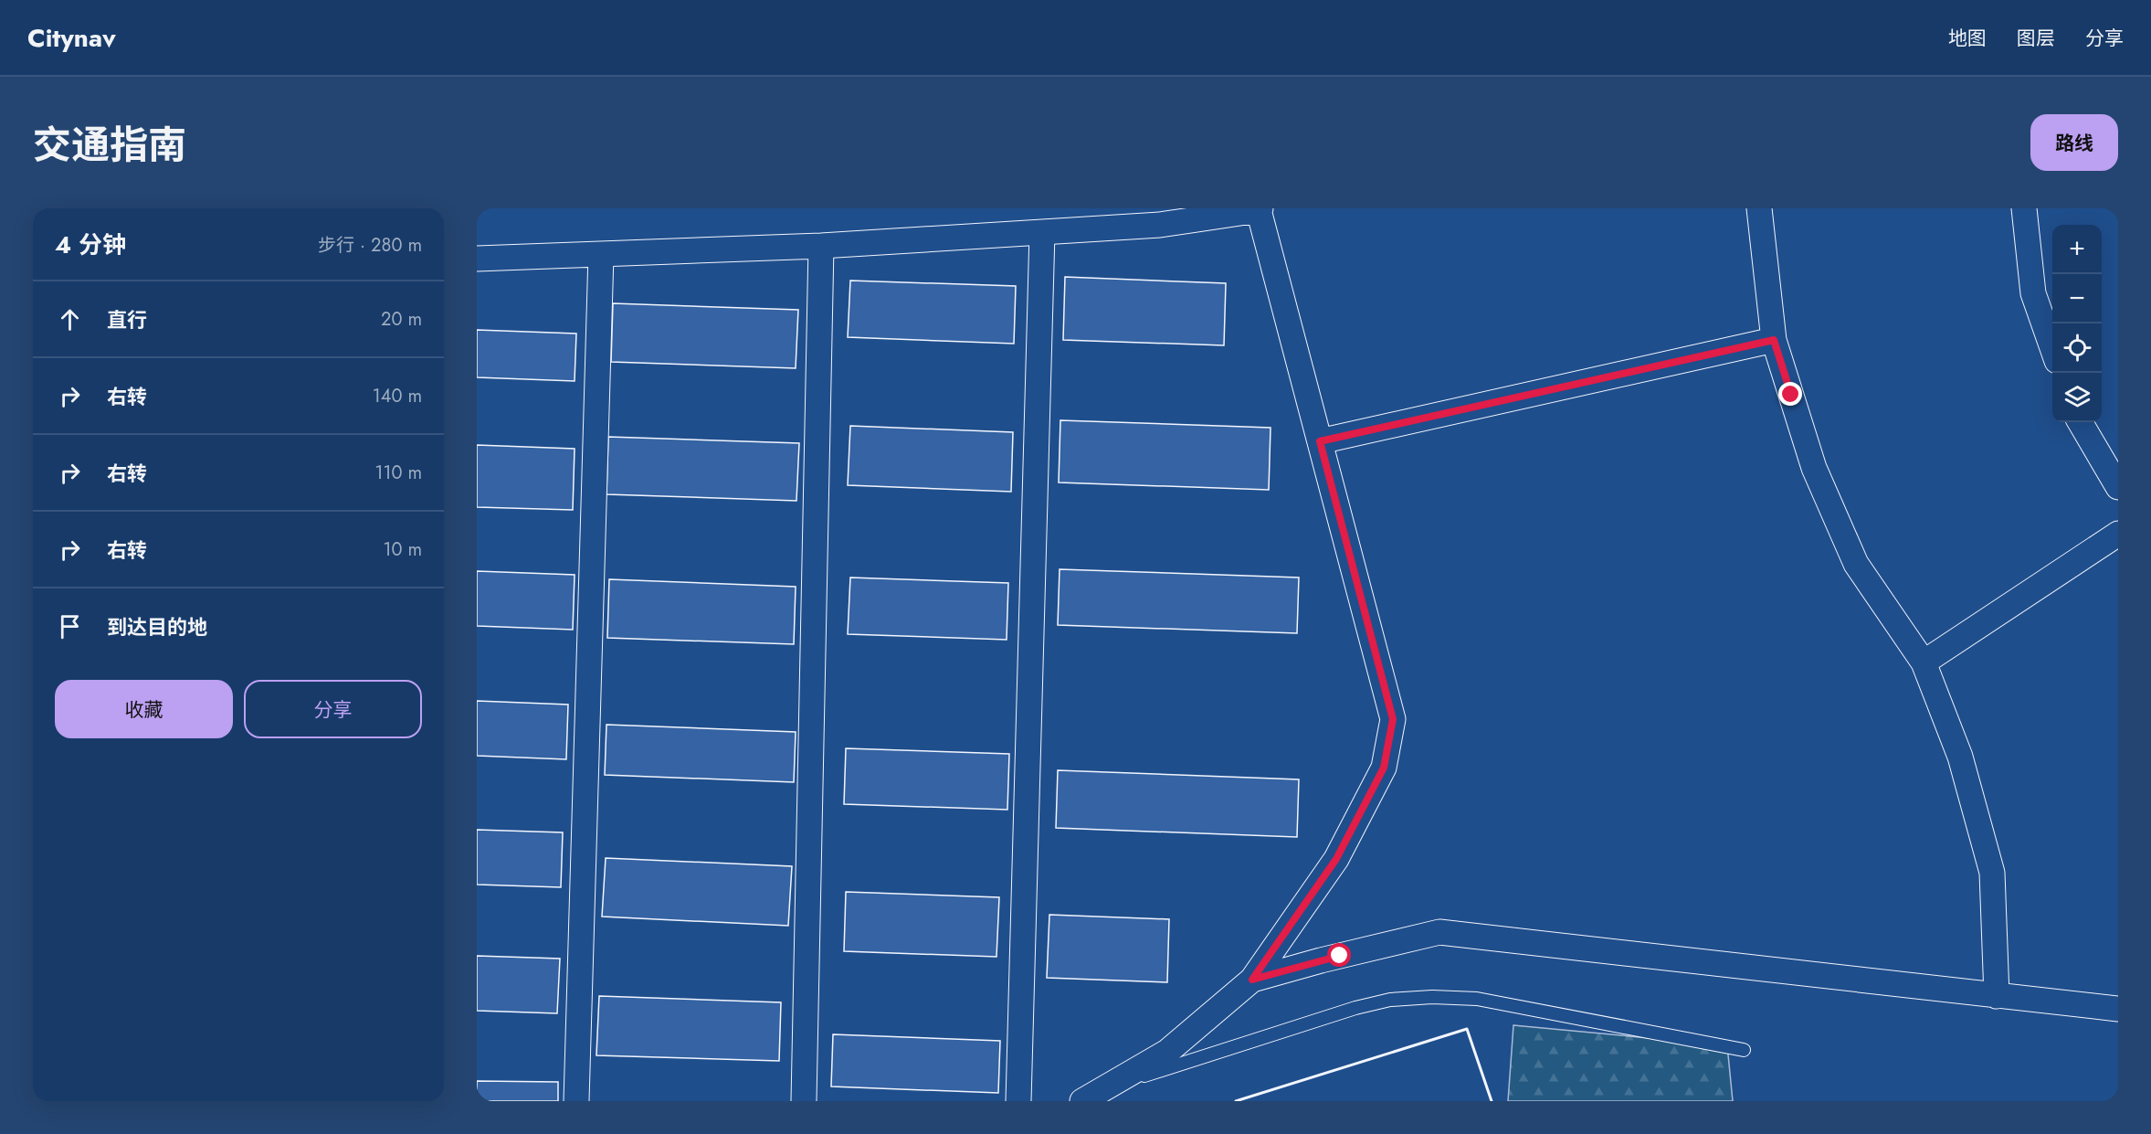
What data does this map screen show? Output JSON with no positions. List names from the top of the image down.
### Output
{
  "page": {
    "header": "Citynav",
    "nav": ["地图", "图层", "分享"],
    "title": "交通指南",
    "buttons": [
      "路线",
      ["收藏", "分享"]
    ],
    "heading": ["4 分钟", "步行 · 280 m"],
    "map_buttons": ["+", "−"],
    "list": [
      ["直行", "20 m"],
      ["右转", "140 m"],
      ["右转", "110 m"],
      ["右转", "10 m"],
      "到达目的地"
    ]
  }
}
